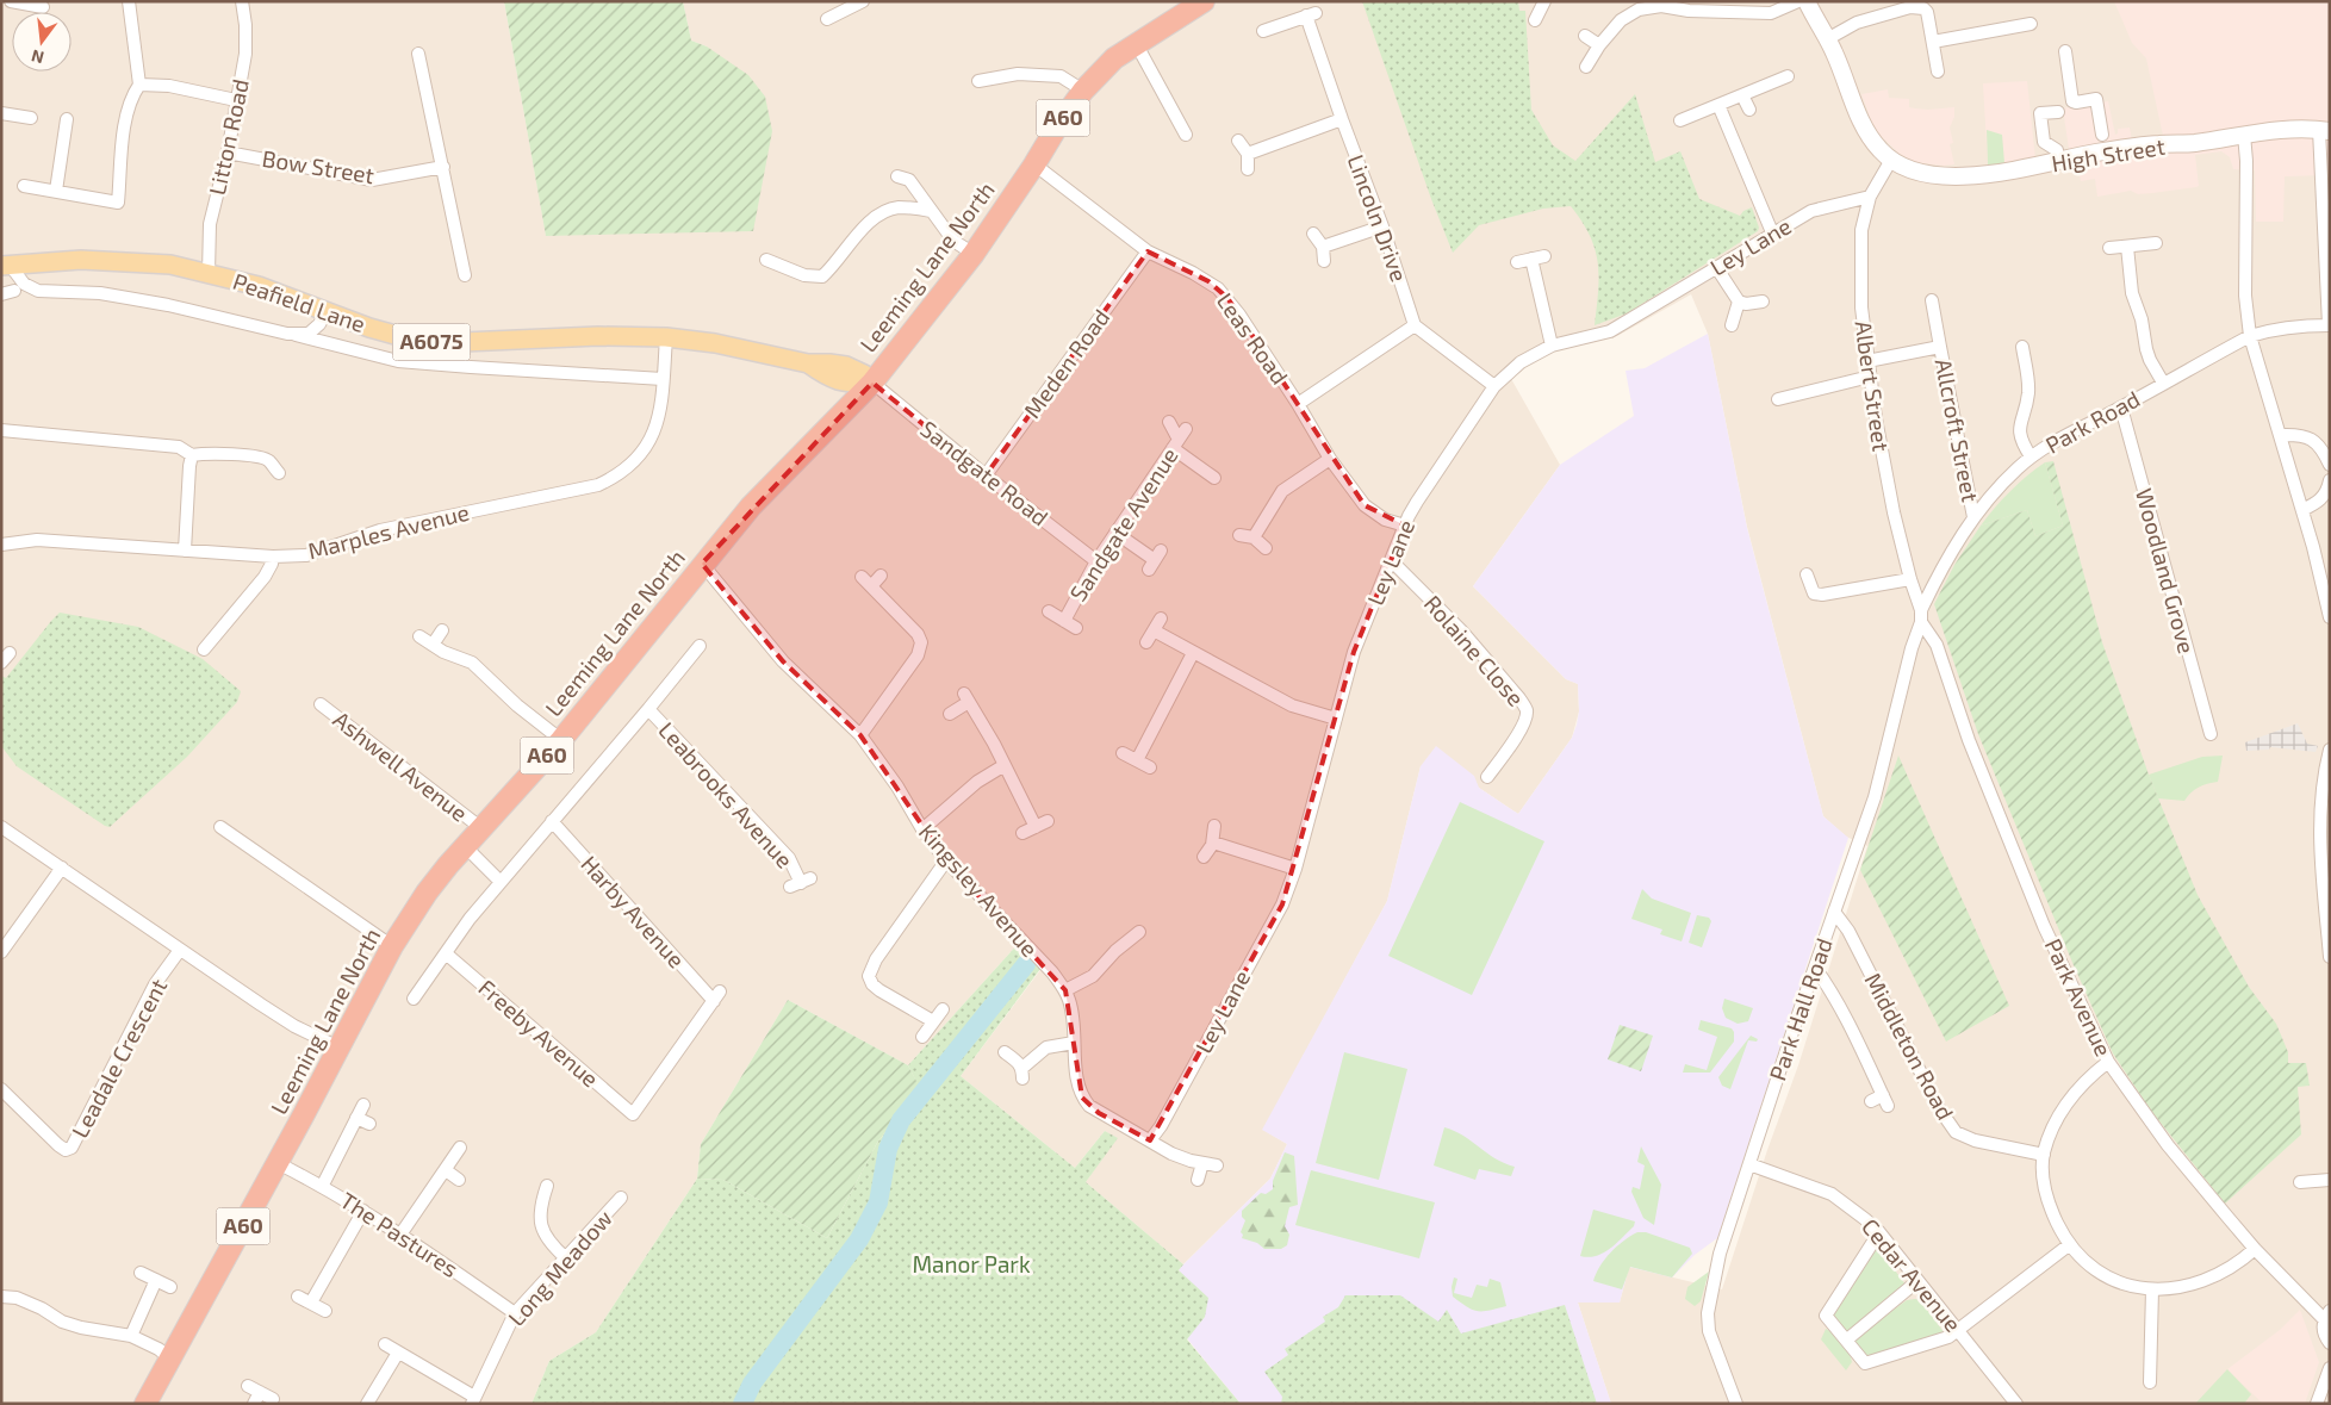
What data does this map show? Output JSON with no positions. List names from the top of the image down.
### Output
{
  "streets": {
    "highway": ["A60", "Leeming Lane North"],
    "main road": ["Peafield Lane", "A6075"],
    "street": [
      "Litton Road",
      "High Street",
      "Bow Street",
      "Lincoln Drive",
      "Ley Lane",
      "Leas Road",
      "Meden Road",
      "Albert Street",
      "Park Road",
      "Allcroft Street",
      "Sandgate Road",
      "Sandgate Avenue",
      "Marples Avenue",
      "Woodland Grove",
      "Rolaine Close",
      "Ashwell Avenue",
      "Leabrooks Avenue",
      "Kingsley Avenue",
      "Harby Avenue",
      "Park Avenue",
      "Park Hall Road",
      "Freeby Avenue",
      "Middleton Road",
      "Leadale Crescent",
      "The Pastures",
      "Long Meadow",
      "Cedar Avenue"
    ]
  },
  "crossings": [
    ["Litton Road", "Bow Street"],
    ["Litton Road", "Peafield Lane"],
    ["High Street", "Albert Street"],
    ["Ley Lane", "Leas Road"],
    ["Ley Lane", "Albert Street"],
    ["Ley Lane", "Rolaine Close"],
    ["Ley Lane", "Kingsley Avenue"],
    ["Leeming Lane North", "Peafield Lane"],
    ["Leeming Lane North", "Leas Road"],
    ["Leeming Lane North", "Sandgate Road"],
    ["Leeming Lane North", "Ashwell Avenue"],
    ["Leeming Lane North", "Kingsley Avenue"],
    ["Leeming Lane North", "The Pastures"],
    ["Peafield Lane", "Sandgate Road"],
    ["Peafield Lane", "Marples Avenue"],
    ["Leas Road", "Meden Road"],
    ["Meden Road", "Sandgate Road"],
    ["Albert Street", "Park Road"],
    ["Albert Street", "Allcroft Street"],
    ["Albert Street", "Park Avenue"],
    ["Albert Street", "Park Hall Road"],
    ["Park Road", "Allcroft Street"],
    ["Park Road", "Woodland Grove"],
    ["Park Road", "Park Avenue"],
    ["Park Road", "Park Hall Road"],
    ["Sandgate Road", "Sandgate Avenue"],
    ["Harby Avenue", "Freeby Avenue"],
    ["Park Avenue", "Park Hall Road"],
    ["Park Hall Road", "Middleton Road"],
    ["Park Hall Road", "Cedar Avenue"],
    ["The Pastures", "Long Meadow"]
  ],
  "parks": ["Manor Park"],
  "north": "bottom"
}
